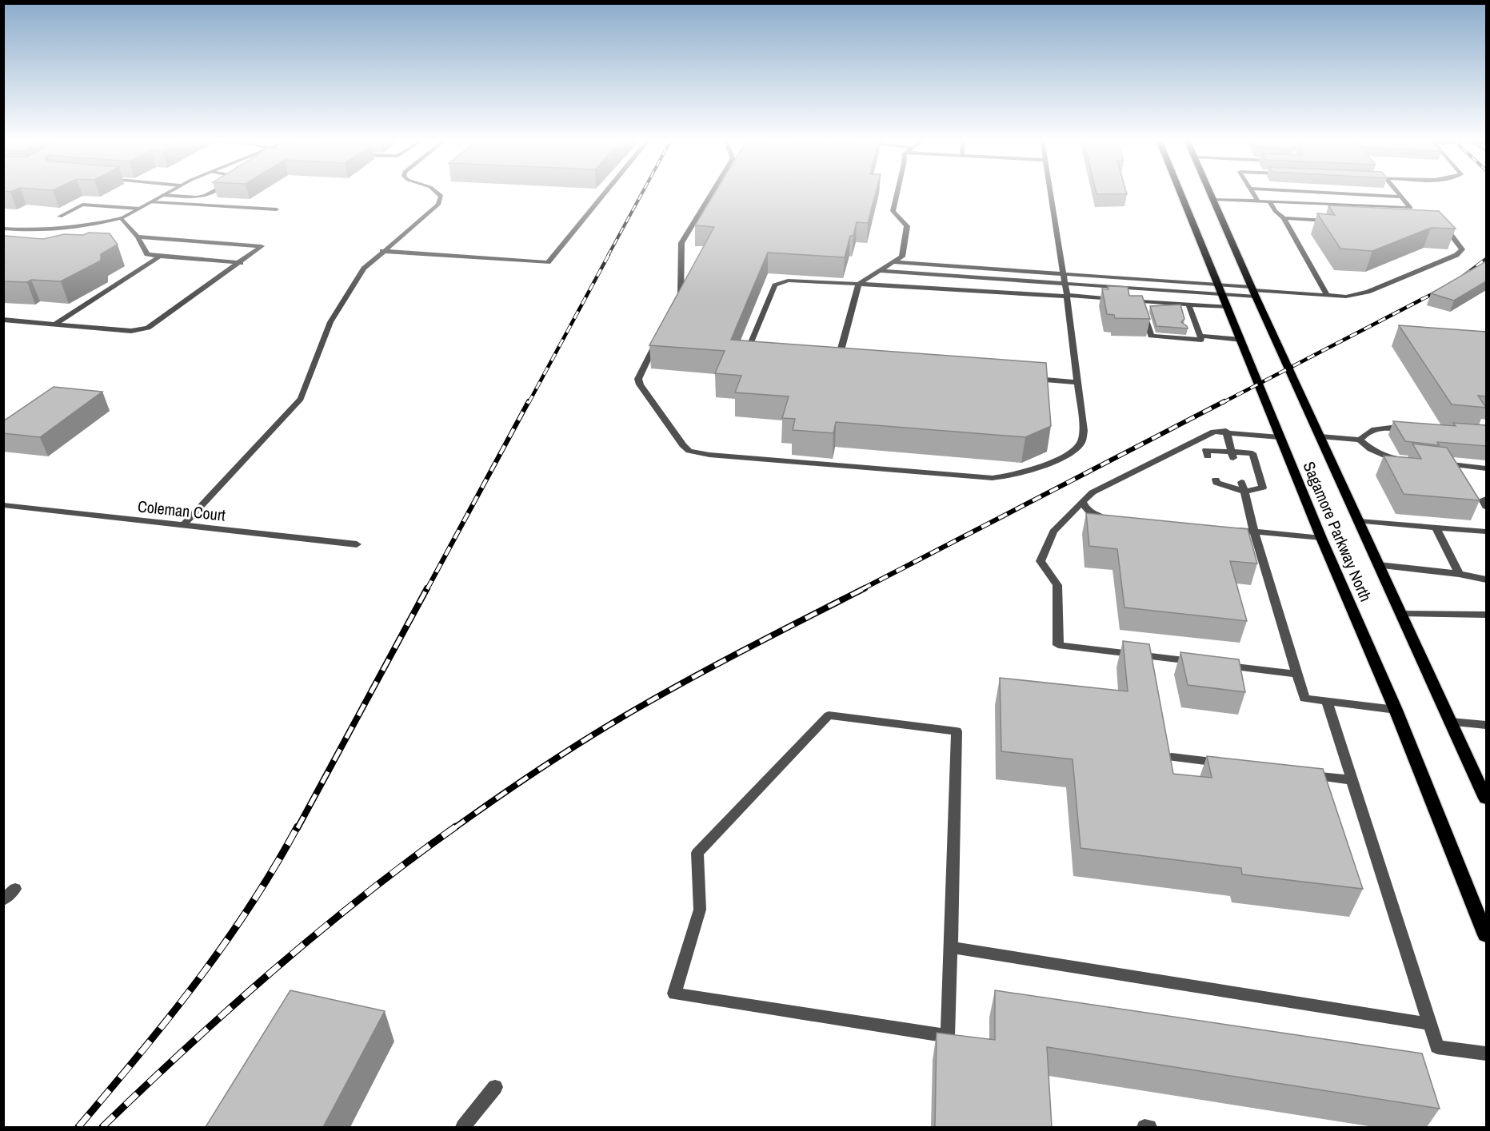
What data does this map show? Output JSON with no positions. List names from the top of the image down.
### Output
{
  "streets": {
    "main road": ["Sagamore Parkway North"],
    "street": ["Coleman Court"]
  }
}
